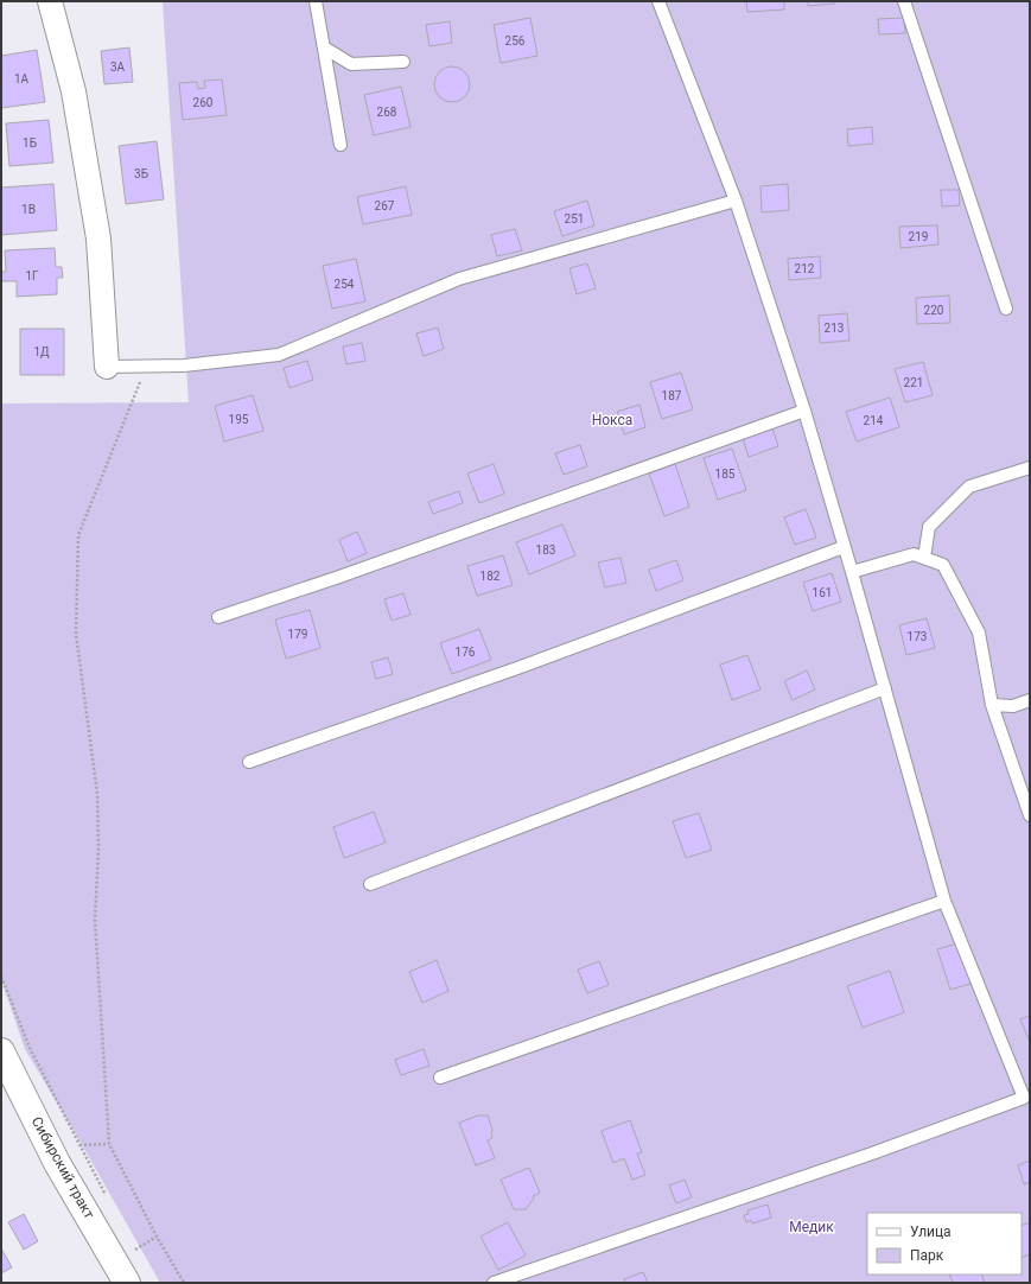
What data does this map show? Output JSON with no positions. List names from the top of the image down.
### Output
{
  "streets": {
    "main road": ["Сибирский тракт"]
  },
  "parks": ["Нокса", "Медик"],
  "house_numbers": [
    "256",
    "3А",
    "1А",
    "260",
    "268",
    "1Б",
    "3Б",
    "267",
    "1В",
    "251",
    "219",
    "212",
    "1Г",
    "254",
    "220",
    "213",
    "1Д",
    "221",
    "187",
    "195",
    "214",
    "185",
    "183",
    "182",
    "161",
    "179",
    "173",
    "176"
  ],
  "legend": ["Улица", "Парк"]
}
